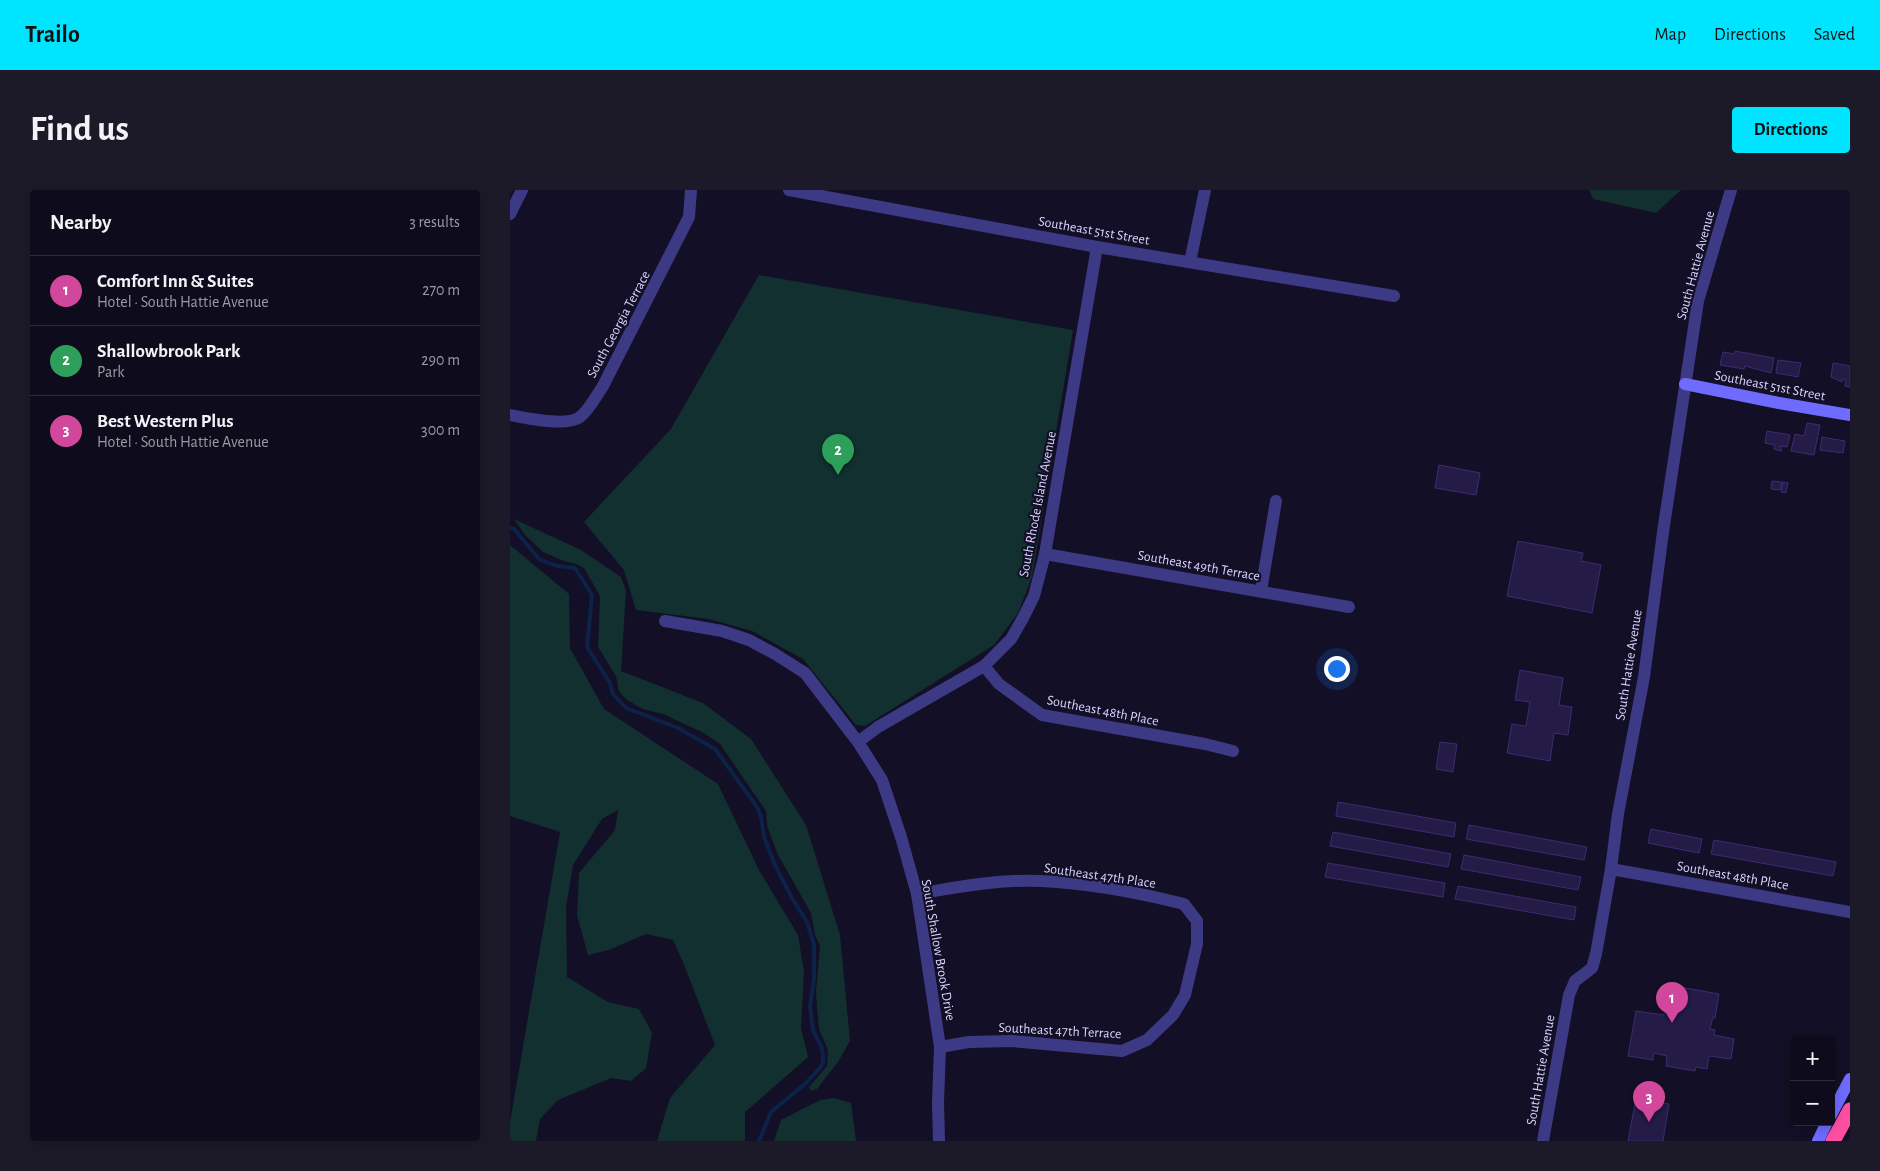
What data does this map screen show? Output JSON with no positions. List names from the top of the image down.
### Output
{
  "streets": {
    "street": [
      "Southeast 51st Street",
      "South Hattie Avenue",
      "South Georgia Terrace",
      "South Rhode Island Avenue",
      "Southeast 49th Terrace",
      "Southeast 48th Place",
      "Southeast 47th Place",
      "South Shallow Brook Drive",
      "Southeast 47th Terrace"
    ]
  },
  "crossings": [
    ["Southeast 51st Street", "South Hattie Avenue"],
    ["Southeast 51st Street", "South Rhode Island Avenue"],
    ["South Hattie Avenue", "Southeast 48th Place"],
    ["South Rhode Island Avenue", "Southeast 49th Terrace"],
    ["South Rhode Island Avenue", "Southeast 48th Place"],
    ["South Rhode Island Avenue", "South Shallow Brook Drive"],
    ["Southeast 47th Place", "South Shallow Brook Drive"],
    ["Southeast 47th Place", "Southeast 47th Terrace"],
    ["South Shallow Brook Drive", "Southeast 47th Terrace"]
  ],
  "page": {
    "header": "Trailo",
    "nav": ["Map", "Directions", "Saved"],
    "buttons": "Directions",
    "title": "Find us",
    "heading": ["Nearby", "3 results"],
    "list": [
      {
        "mark": "1",
        "name": "Comfort Inn & Suites",
        "note": "Hotel · South Hattie Avenue",
        "value": "270 m"
      },
      {
        "mark": "2",
        "name": "Shallowbrook Park",
        "note": "Park",
        "value": "290 m"
      },
      {
        "mark": "3",
        "name": "Best Western Plus",
        "note": "Hotel · South Hattie Avenue",
        "value": "300 m"
      }
    ],
    "pins": ["2", "1", "3"],
    "map_buttons": ["+", "−"]
  }
}
